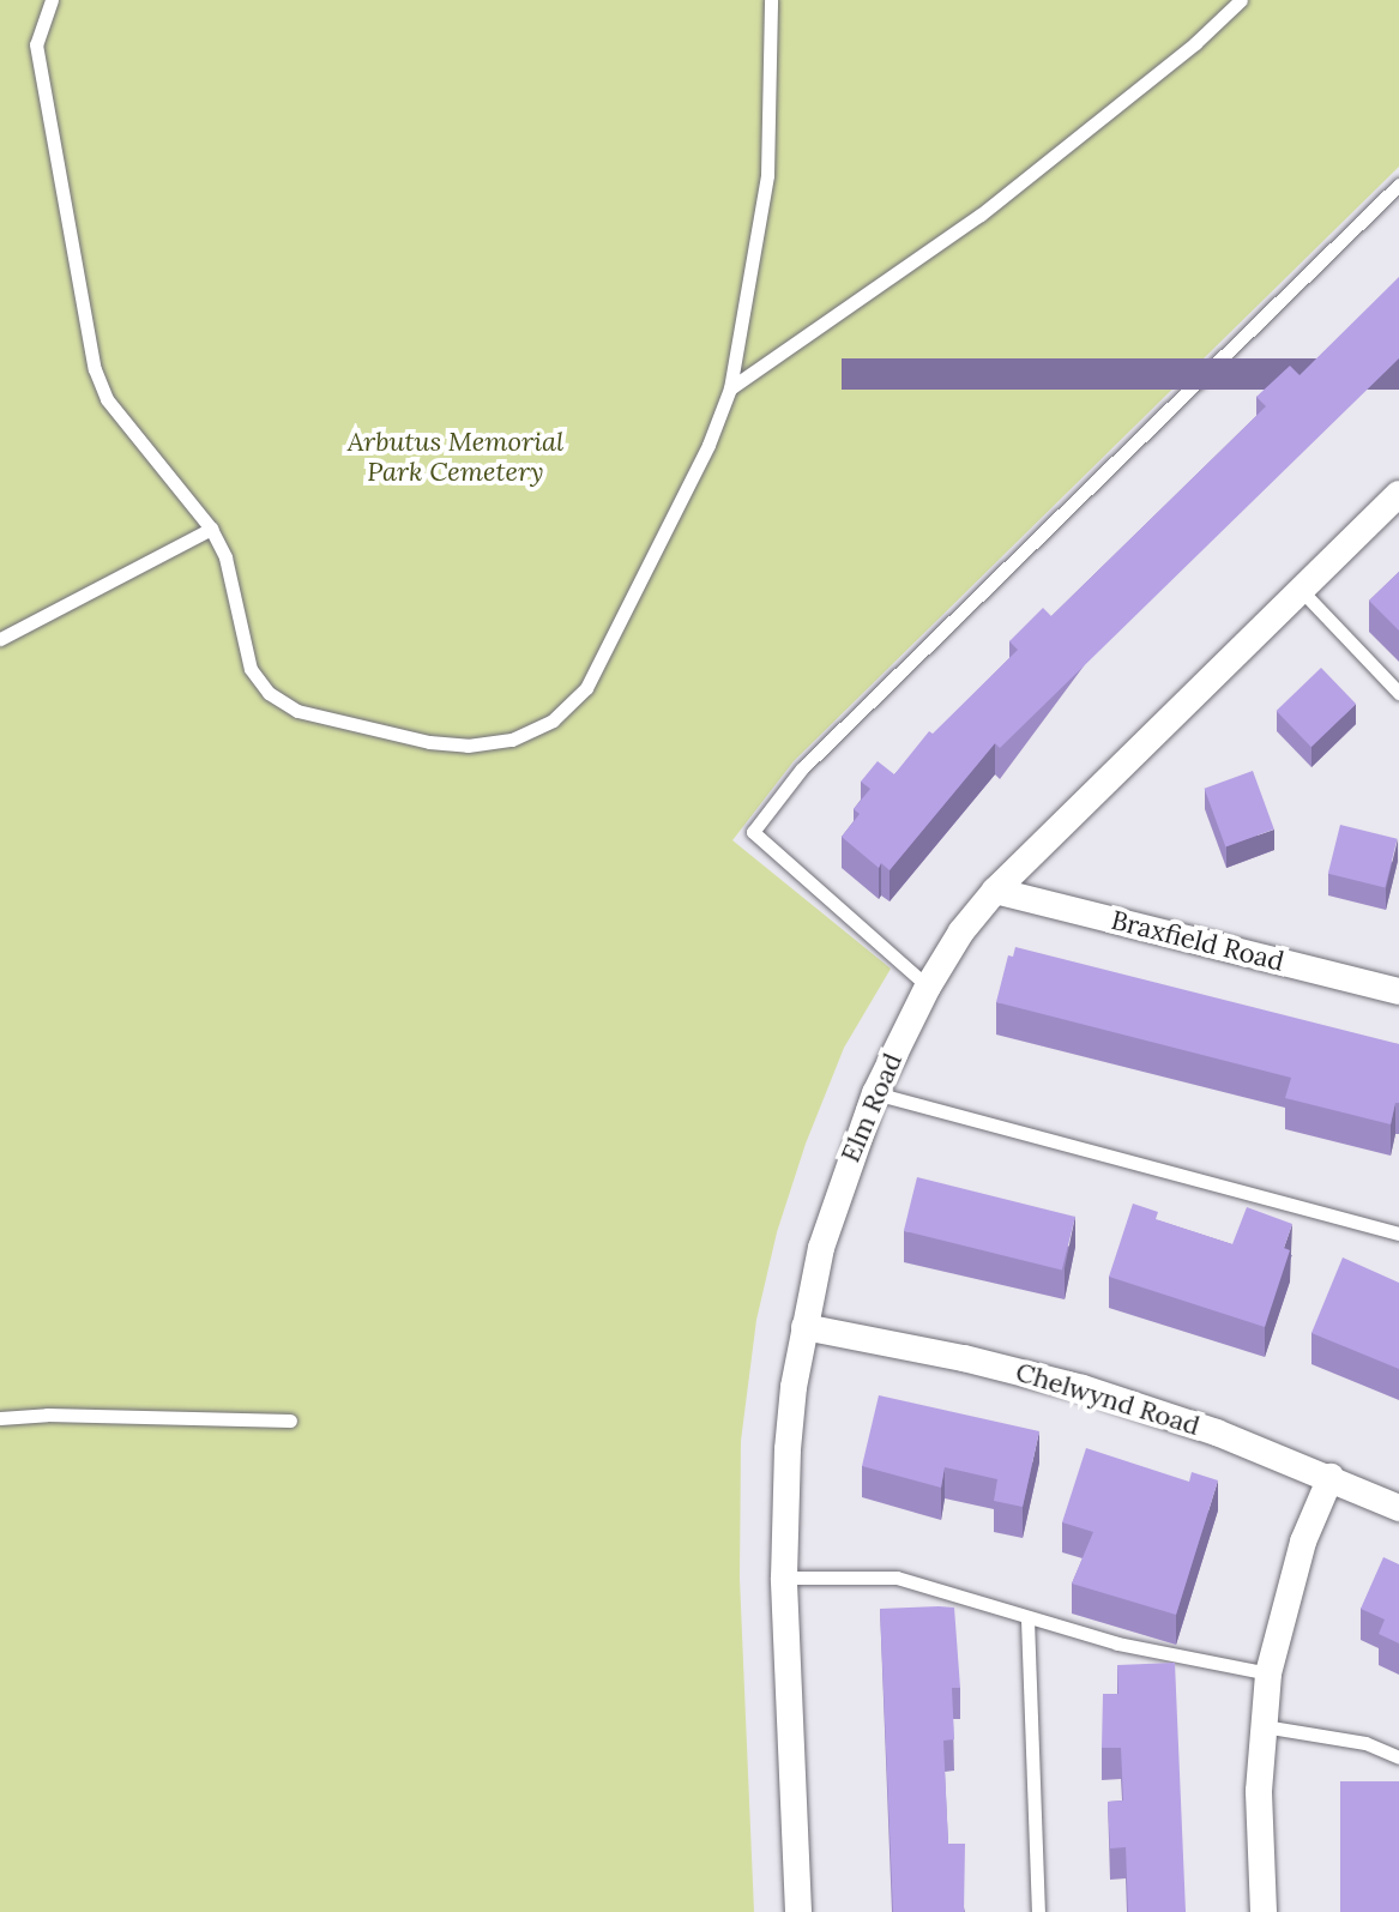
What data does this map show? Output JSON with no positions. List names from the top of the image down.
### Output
{
  "streets": {
    "street": ["Braxfield Road", "Elm Road", "Chelwynd Road"]
  },
  "crossings": [
    ["Braxfield Road", "Elm Road"],
    ["Elm Road", "Chelwynd Road"]
  ],
  "parks": ["Arbutus Memorial Park Cemetery"]
}
